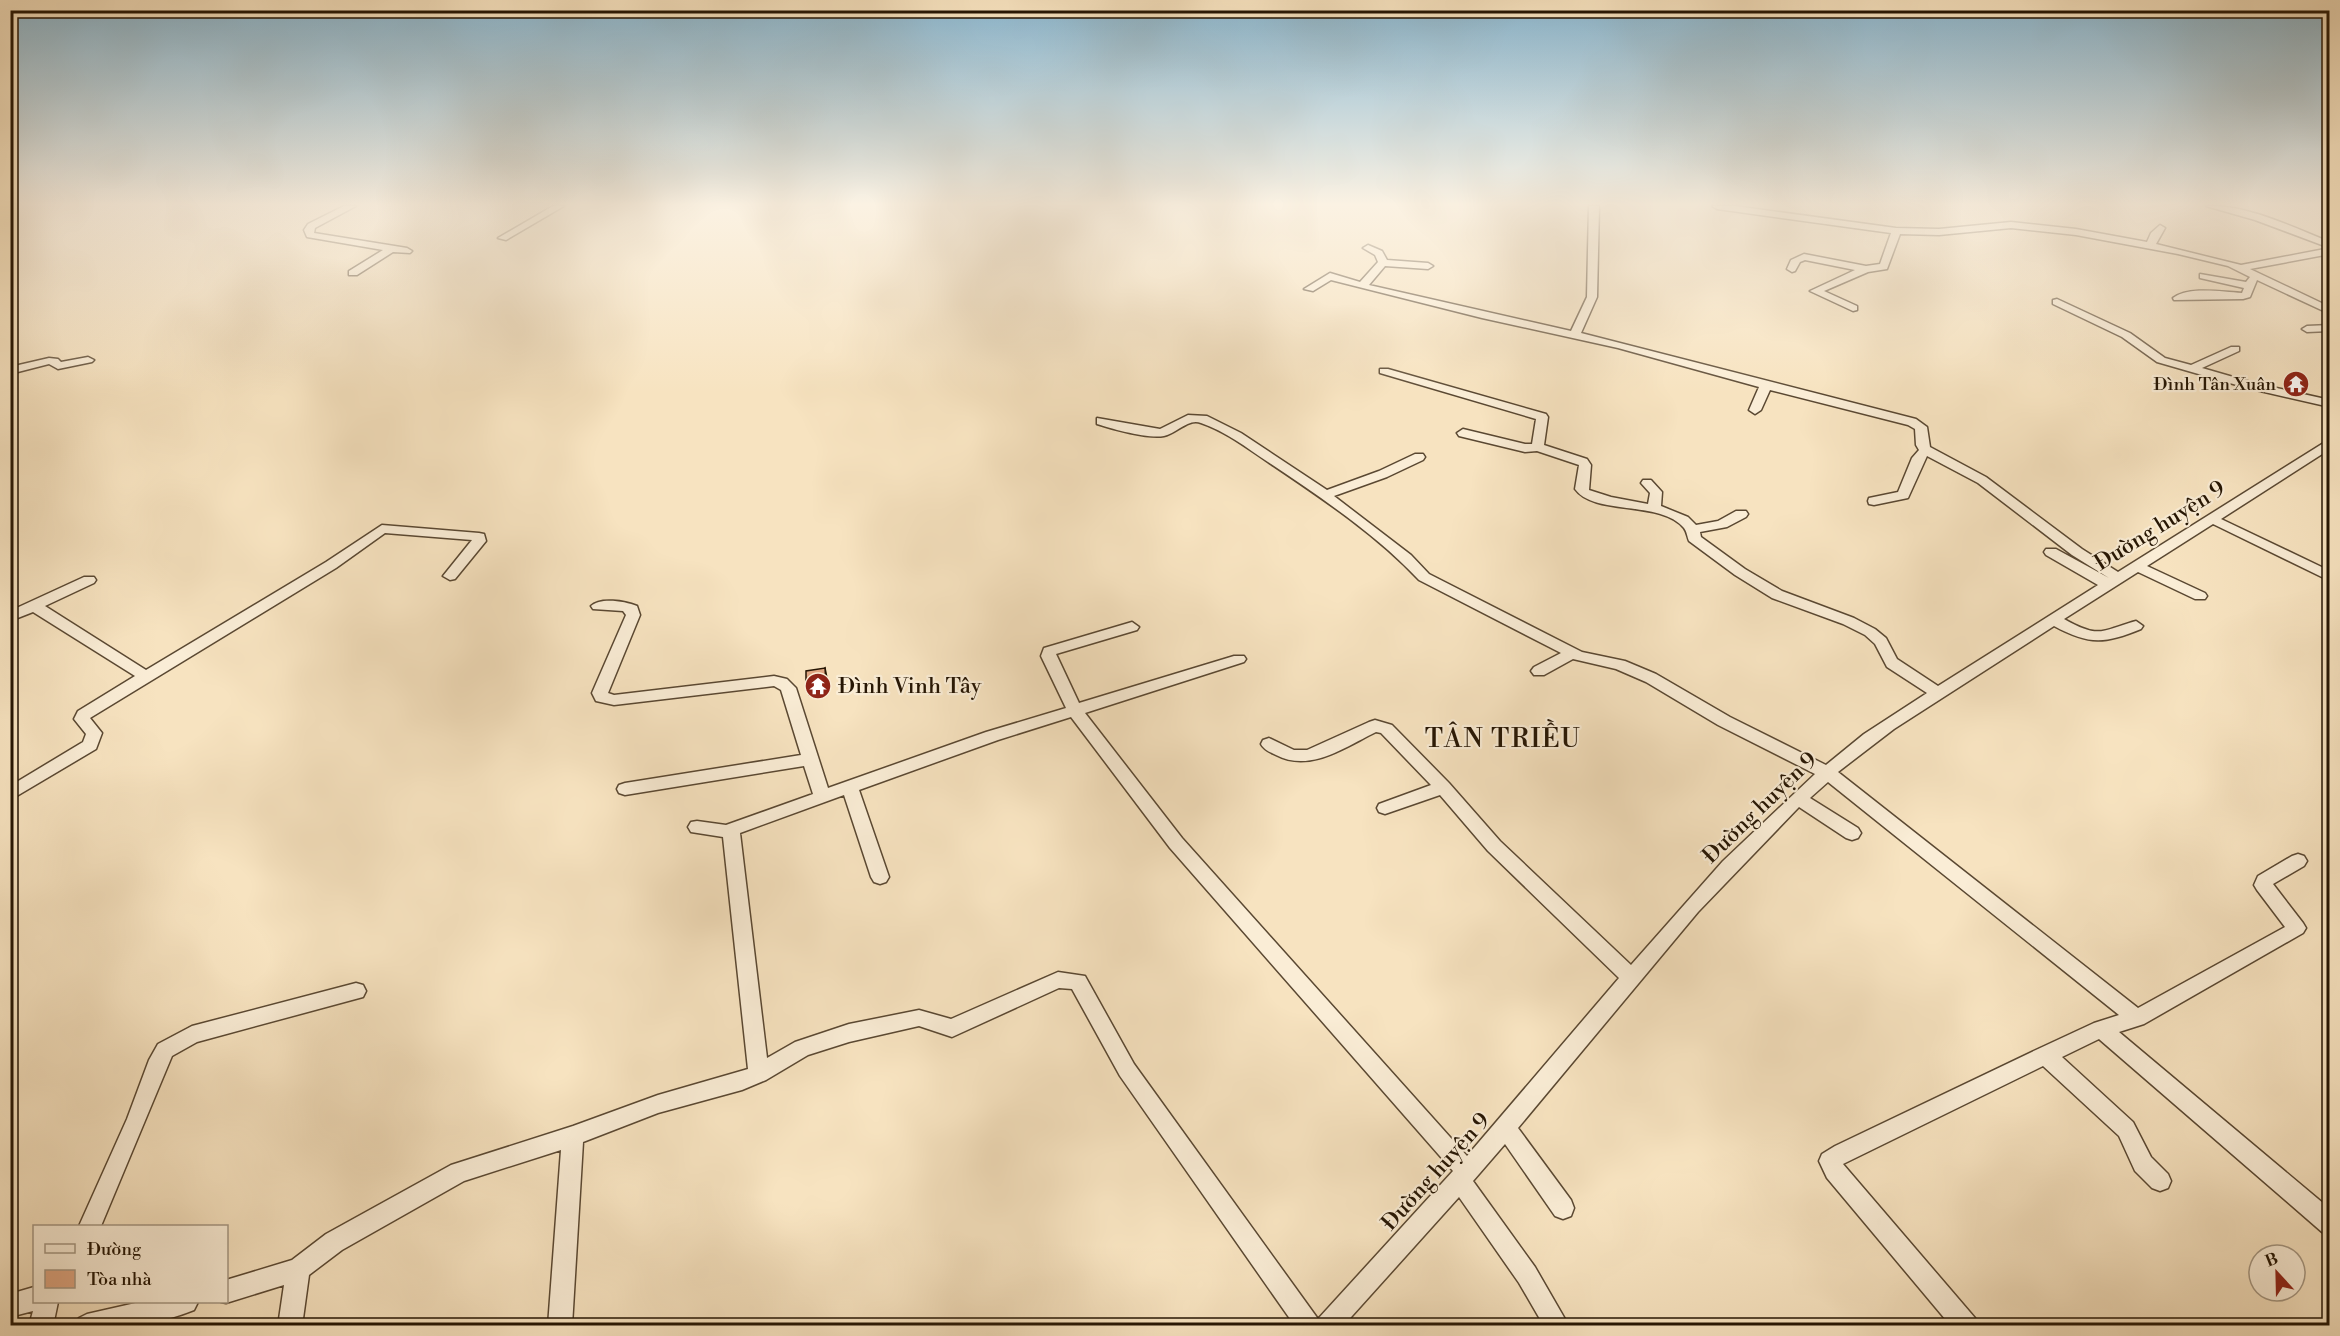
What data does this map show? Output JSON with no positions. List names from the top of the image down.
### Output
{
  "streets": {
    "street": ["Đường huyện 9"]
  },
  "districts": ["TÂN TRIỀU"],
  "places": {
    "temple": ["Đình Tân Xuân", "Đình Vinh Tây"]
  },
  "legend": ["Đường", "Tòa nhà"],
  "north": "top"
}
